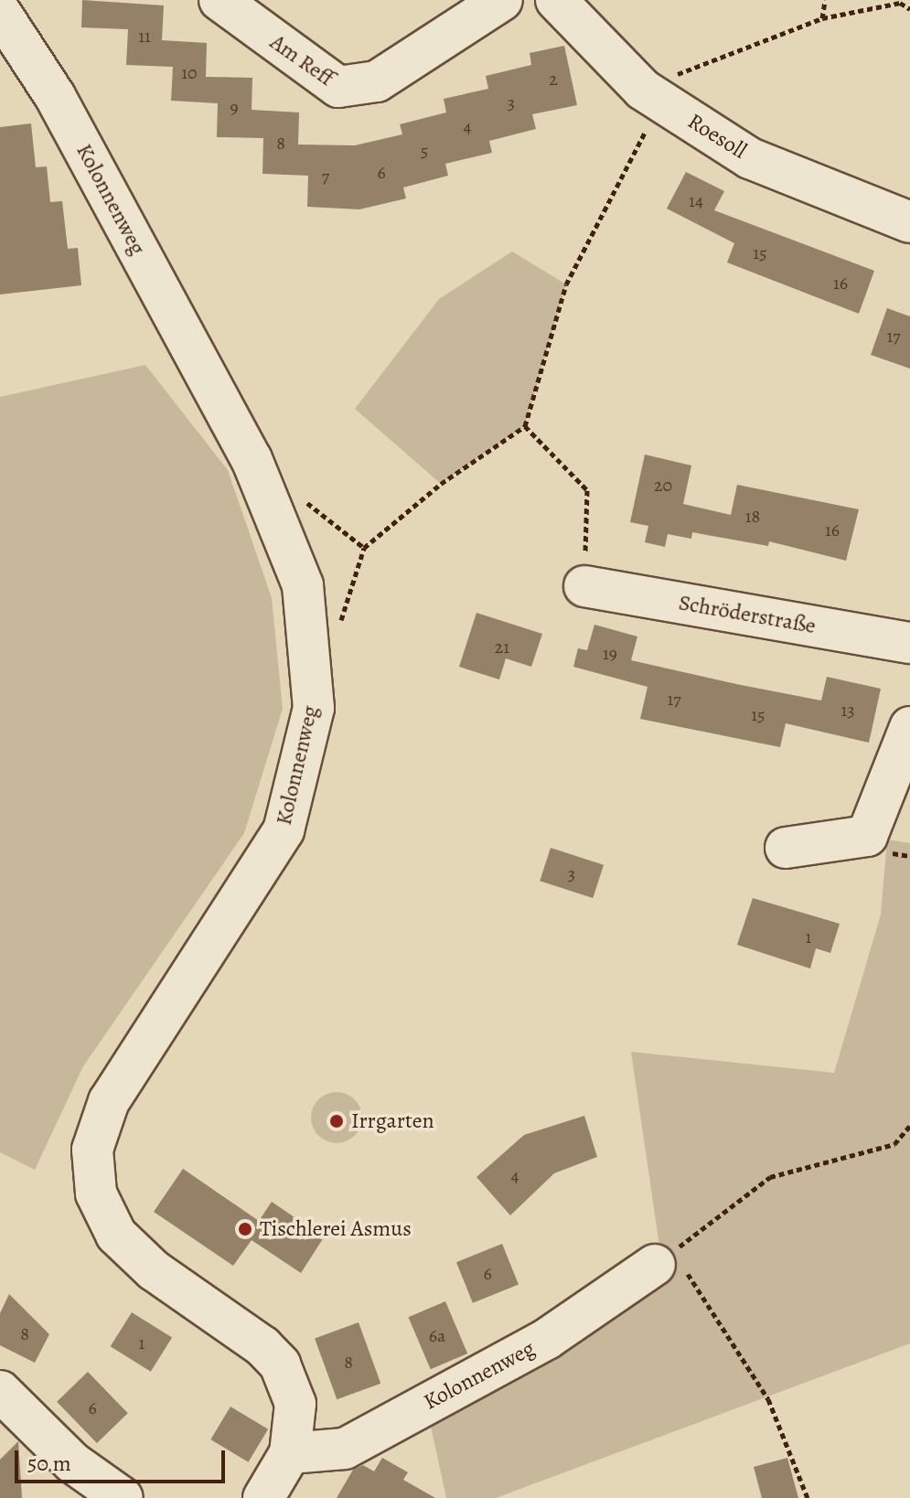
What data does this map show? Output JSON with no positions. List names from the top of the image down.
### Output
{
  "streets": {
    "street": [
      "Am Reff",
      "Roesoll",
      "Kolonnenweg",
      "Schröderstraße"
    ]
  },
  "places": ["Irrgarten", "Tischlerei Asmus"],
  "house_numbers": [
    "11",
    "10",
    "2",
    "3",
    "9",
    "4",
    "8",
    "5",
    "6",
    "7",
    "14",
    "15",
    "16",
    "17",
    "20",
    "18",
    "16",
    "21",
    "19",
    "17",
    "13",
    "15",
    "3",
    "1",
    "4",
    "6",
    "8",
    "6a",
    "1",
    "8",
    "6"
  ],
  "scale_bar": "50 m"
}
